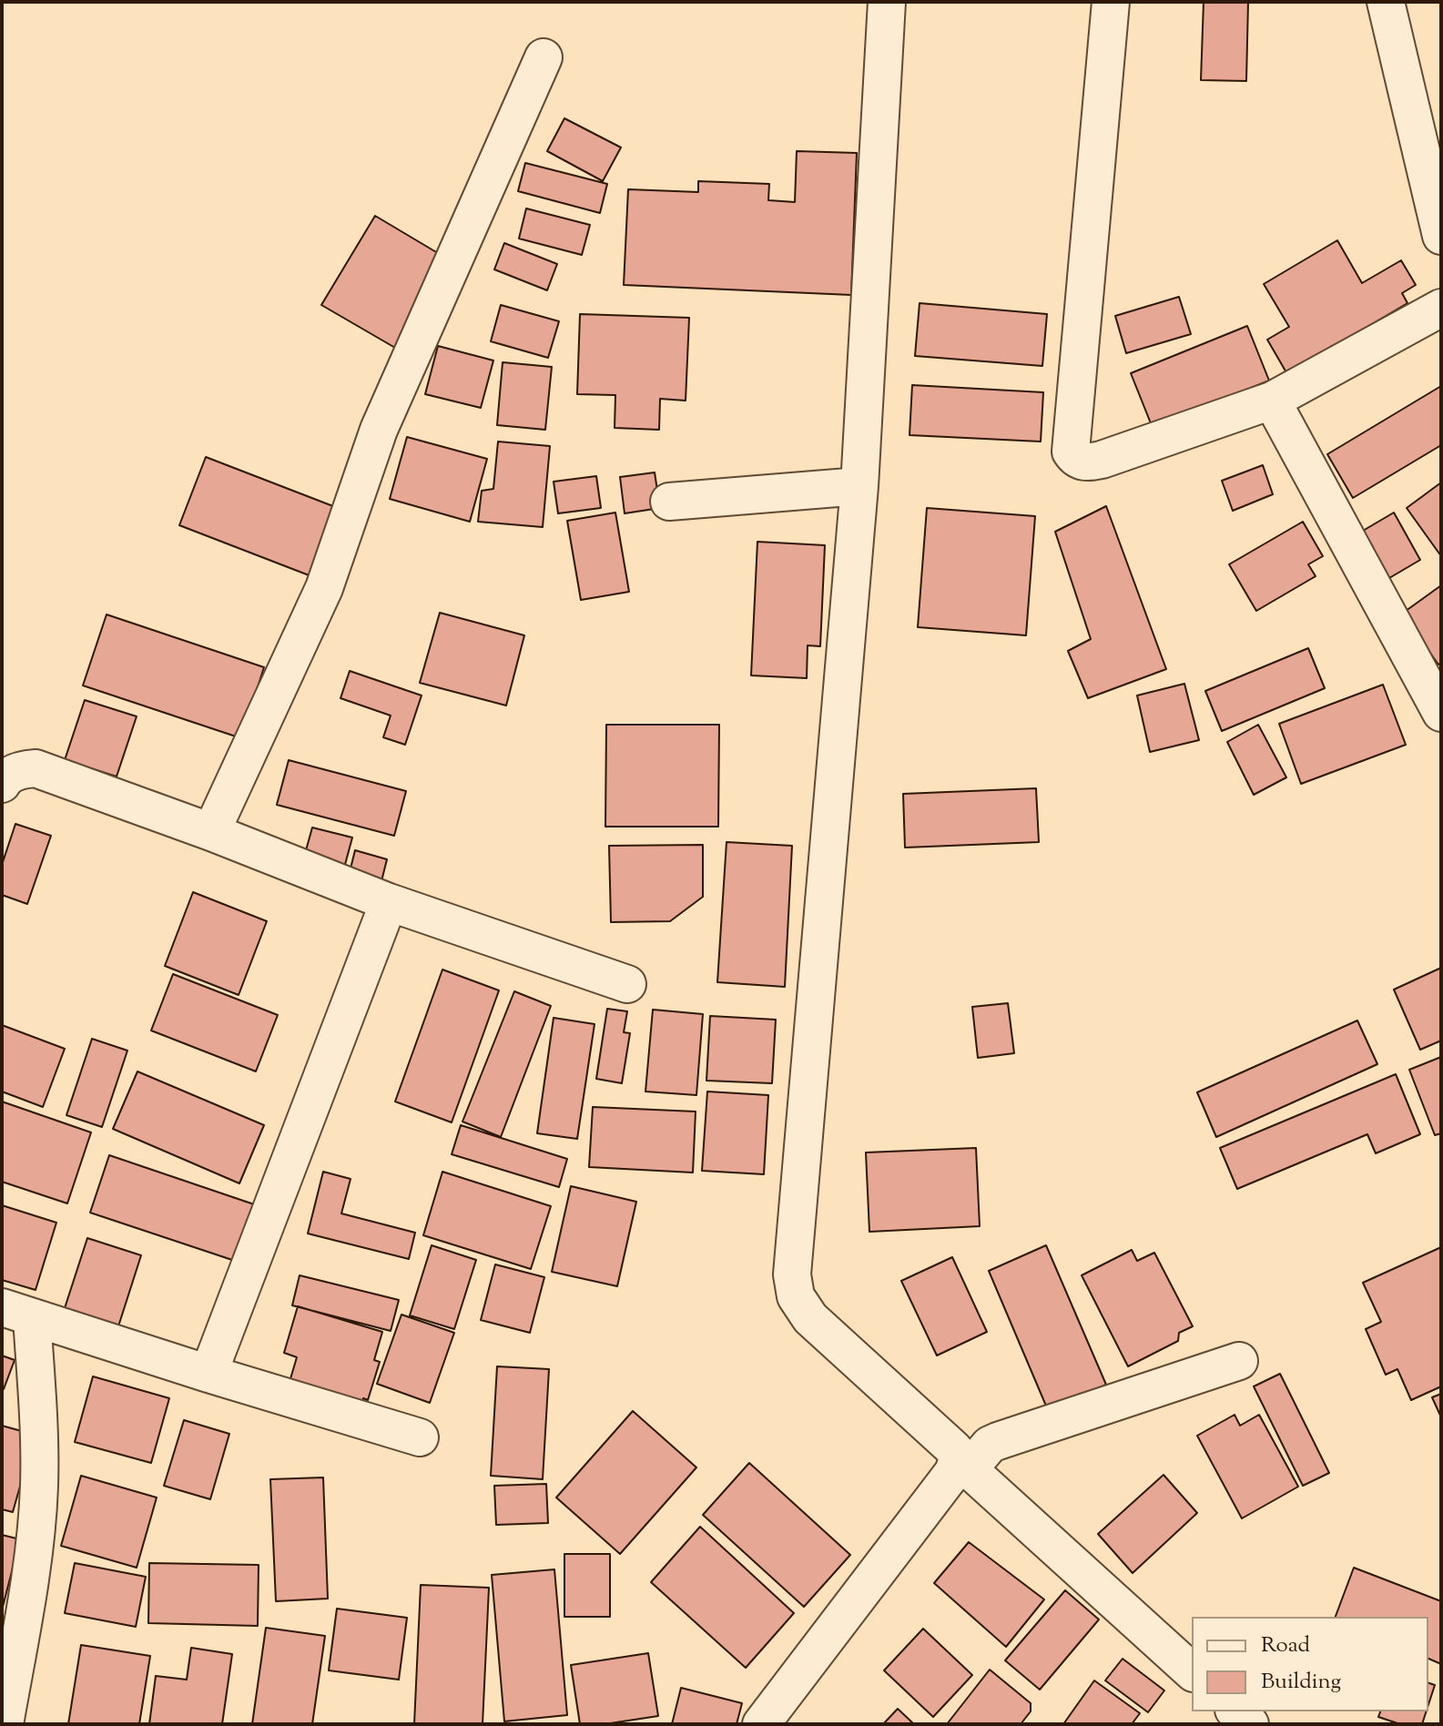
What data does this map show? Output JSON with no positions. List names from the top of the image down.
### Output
{
  "legend": ["Road", "Building"]
}
